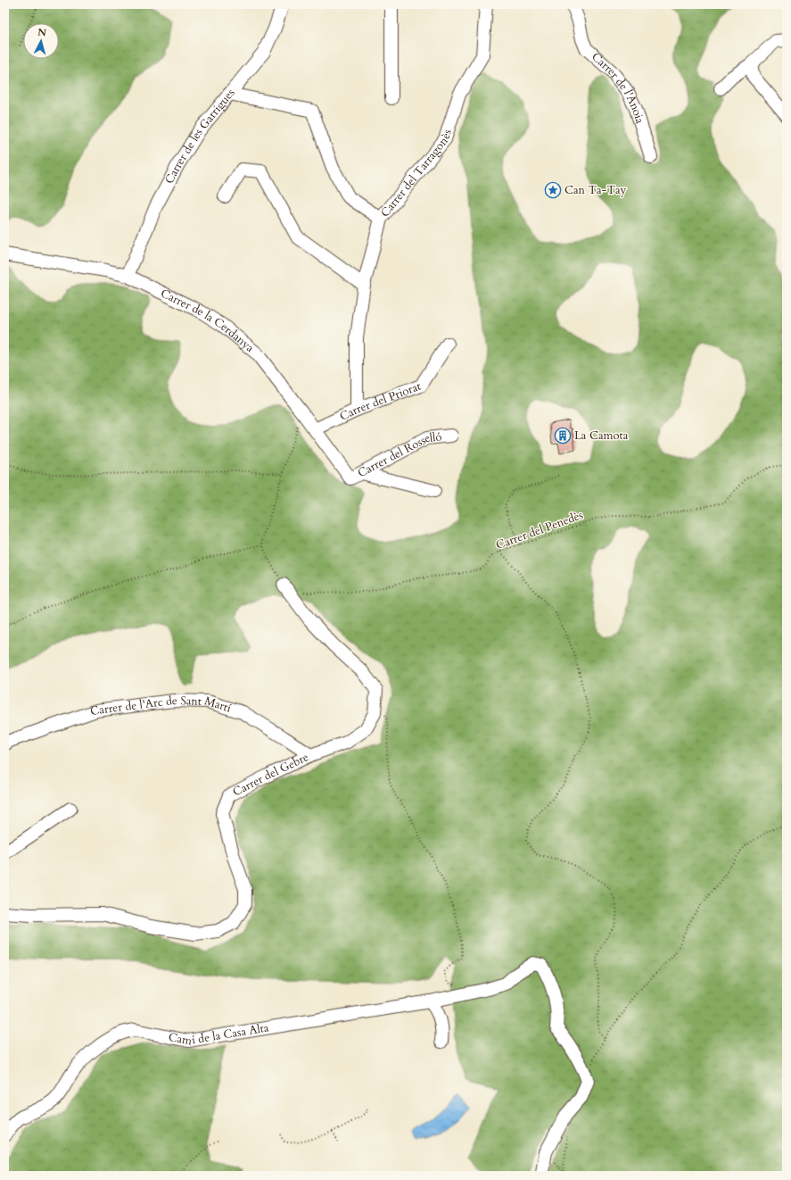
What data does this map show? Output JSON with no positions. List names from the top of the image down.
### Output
{
  "streets": {
    "street": [
      "Carrer de l'Anoia",
      "Carrer de les Garrigues",
      "Carrer del Tarragonès",
      "Carrer de la Cerdanya",
      "Carrer del Priorat",
      "Carrer del Rosselló",
      "Carrer de l'Arc de Sant Martí",
      "Carrer del Gebre",
      "Camí de la Casa Alta"
    ],
    "path": ["Carrer del Penedès"]
  },
  "crossings": [
    ["Carrer de les Garrigues", "Carrer de la Cerdanya"],
    ["Carrer del Tarragonès", "Carrer del Priorat"],
    ["Carrer de la Cerdanya", "Carrer del Priorat"],
    ["Carrer de la Cerdanya", "Carrer del Rosselló"],
    ["Carrer del Penedès", "Carrer del Gebre"],
    ["Carrer de l'Arc de Sant Martí", "Carrer del Gebre"]
  ],
  "places": {
    "place": ["Can Ta-Tay"],
    "building": ["La Camota"]
  },
  "north": "top"
}
